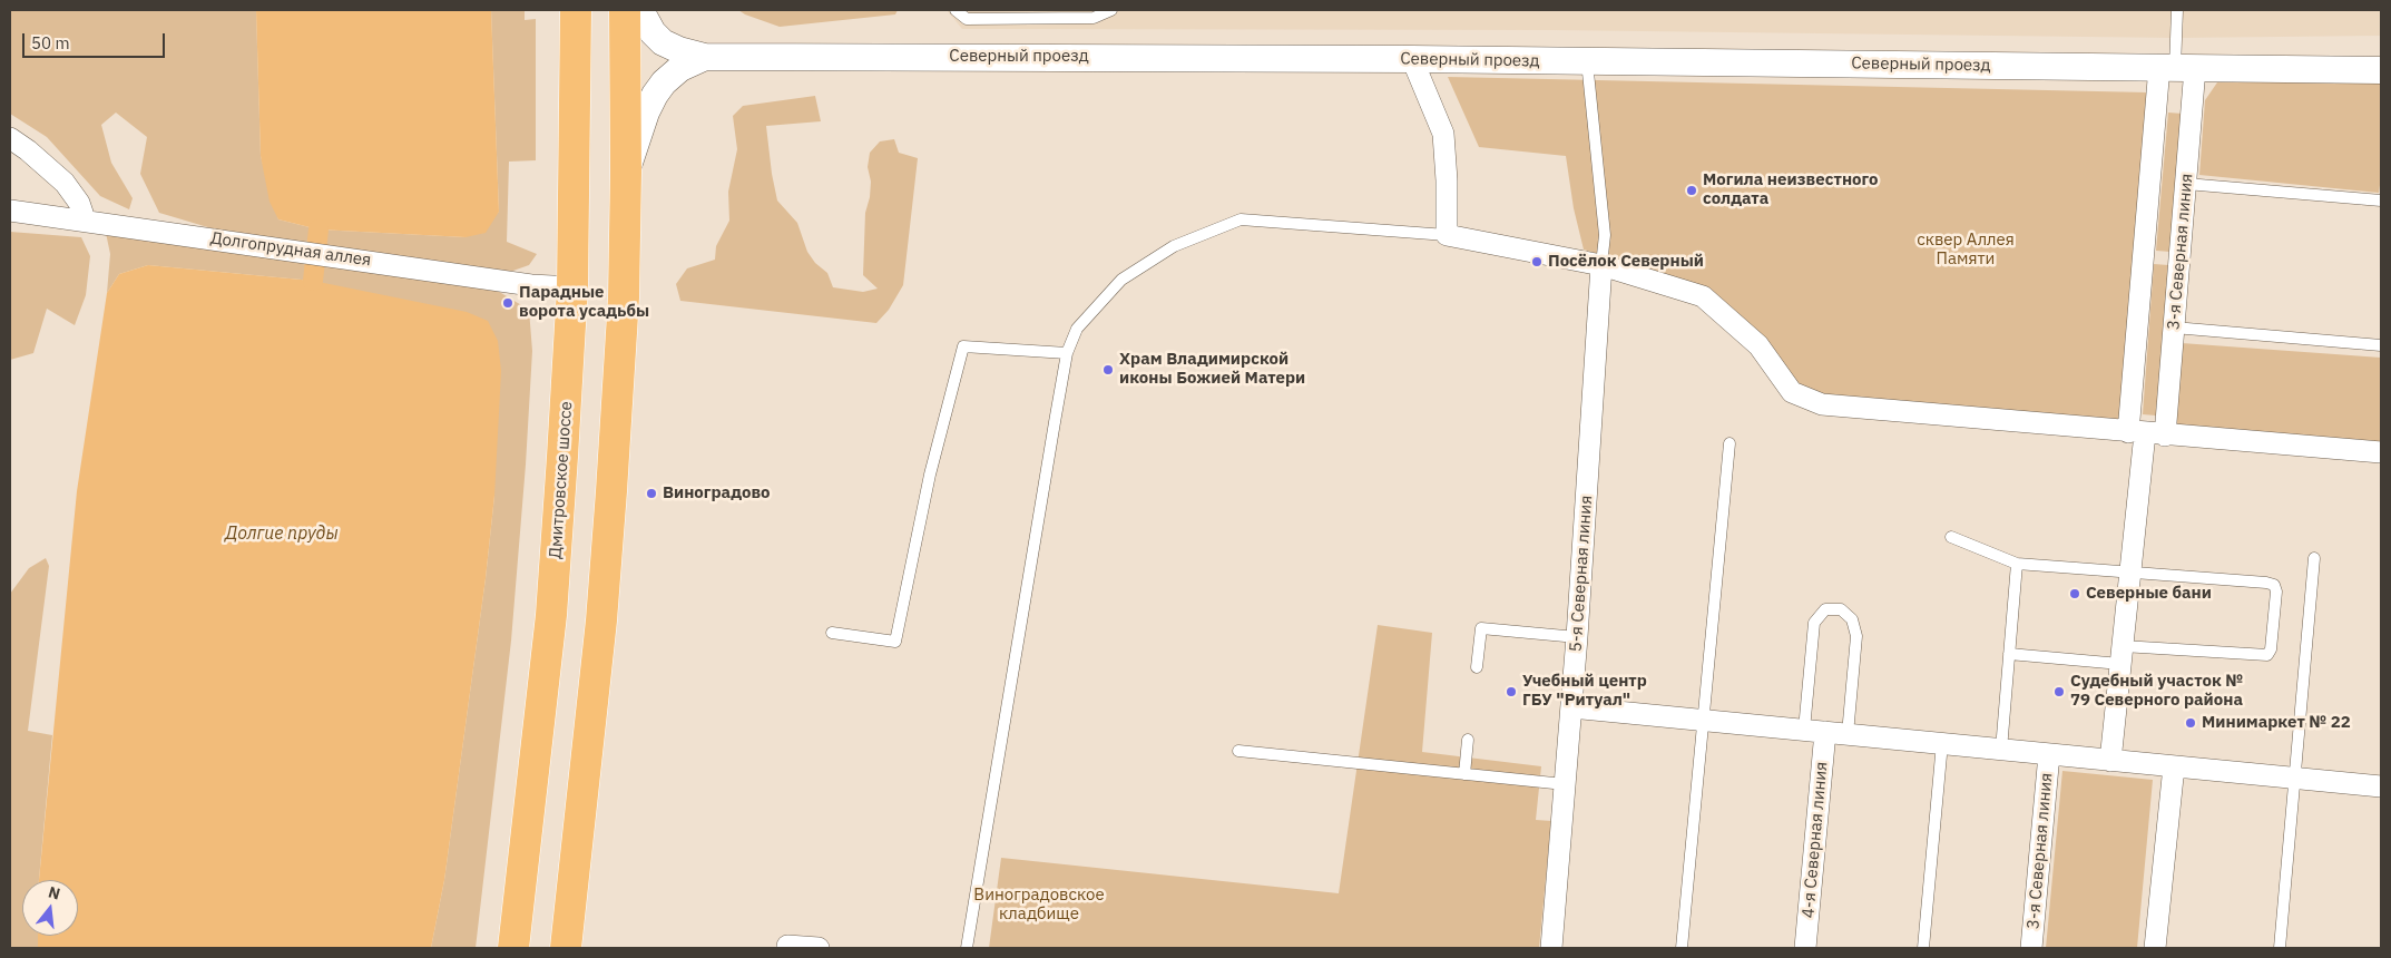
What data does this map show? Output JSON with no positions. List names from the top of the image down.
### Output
{
  "streets": {
    "highway": ["Дмитровское шоссе"],
    "street": [
      "Северный проезд",
      "Долгопрудная аллея",
      "3-я Северная линия",
      "5-я Северная линия",
      "4-я Северная линия"
    ]
  },
  "crossings": [
    ["Северный проезд", "3-я Северная линия"],
    ["Долгопрудная аллея", "Дмитровское шоссе"]
  ],
  "water": ["Долгие пруды"],
  "parks": ["сквер Аллея Памяти", "Виноградовское кладбище"],
  "places": [
    "Могила неизвестного солдата",
    "Посёлок Северный",
    "Парадные ворота усадьбы",
    "Храм Владимирской иконы Божией Матери",
    "Виноградово",
    "Северные бани",
    "Учебный центр ГБУ \"Ритуал\"",
    "Судебный участок № 79 Северного района",
    "Минимаркет № 22"
  ],
  "scale_bar": "50 m",
  "north": "top"
}
